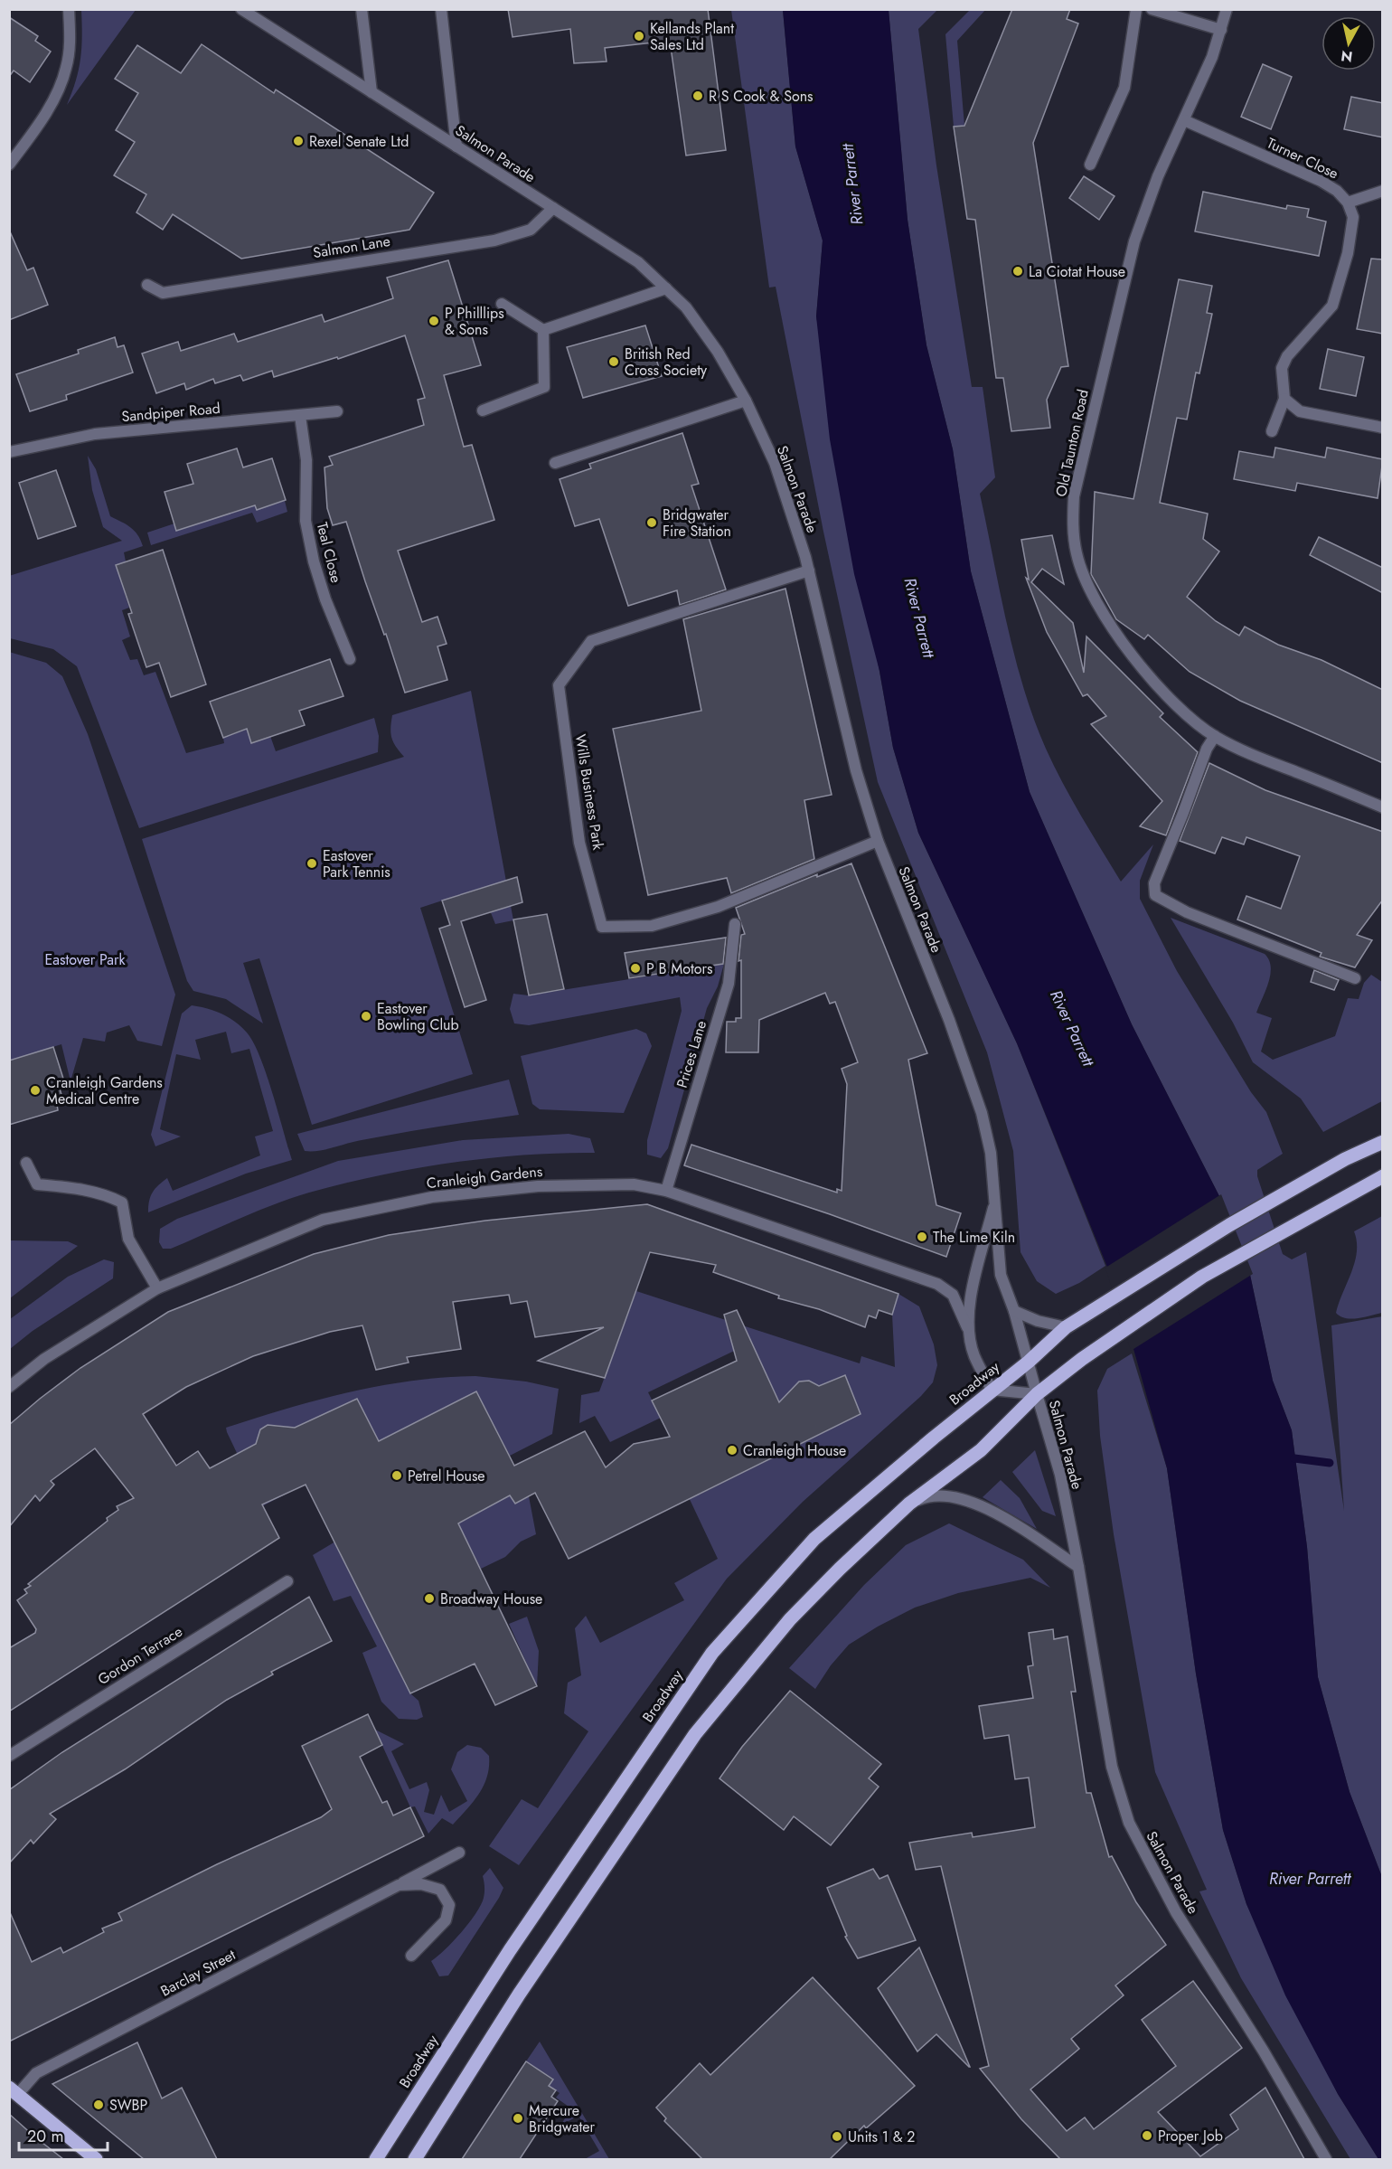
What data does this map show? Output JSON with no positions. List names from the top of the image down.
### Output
{
  "streets": {
    "main road": ["Broadway"],
    "street": [
      "Salmon Parade",
      "Turner Close",
      "Salmon Lane",
      "Sandpiper Road",
      "Old Taunton Road",
      "Teal Close",
      "Wills Business Park",
      "Prices Lane",
      "Cranleigh Gardens",
      "Gordon Terrace",
      "Barclay Street"
    ]
  },
  "crossings": [
    ["Salmon Parade", "Salmon Lane"],
    ["Salmon Parade", "Wills Business Park"],
    ["Salmon Parade", "Cranleigh Gardens"],
    ["Salmon Parade", "Broadway"],
    ["Turner Close", "Old Taunton Road"],
    ["Sandpiper Road", "Teal Close"],
    ["Prices Lane", "Cranleigh Gardens"]
  ],
  "water": ["River Parrett"],
  "parks": ["Eastover Park"],
  "places": [
    "Kellands Plant Sales Ltd",
    "R S Cook & Sons",
    "Rexel Senate Ltd",
    "La Ciotat House",
    "P Philllips & Sons",
    "British Red Cross Society",
    "Bridgwater Fire Station",
    "Eastover Park Tennis",
    "P B Motors",
    "Eastover Bowling Club",
    "Cranleigh Gardens Medical Centre",
    "The Lime Kiln",
    "Cranleigh House",
    "Petrel House",
    "Broadway House",
    "SWBP",
    "Mercure Bridgwater",
    "Proper Job",
    "Units 1 & 2"
  ],
  "scale_bar": "20 m",
  "north": "bottom"
}
